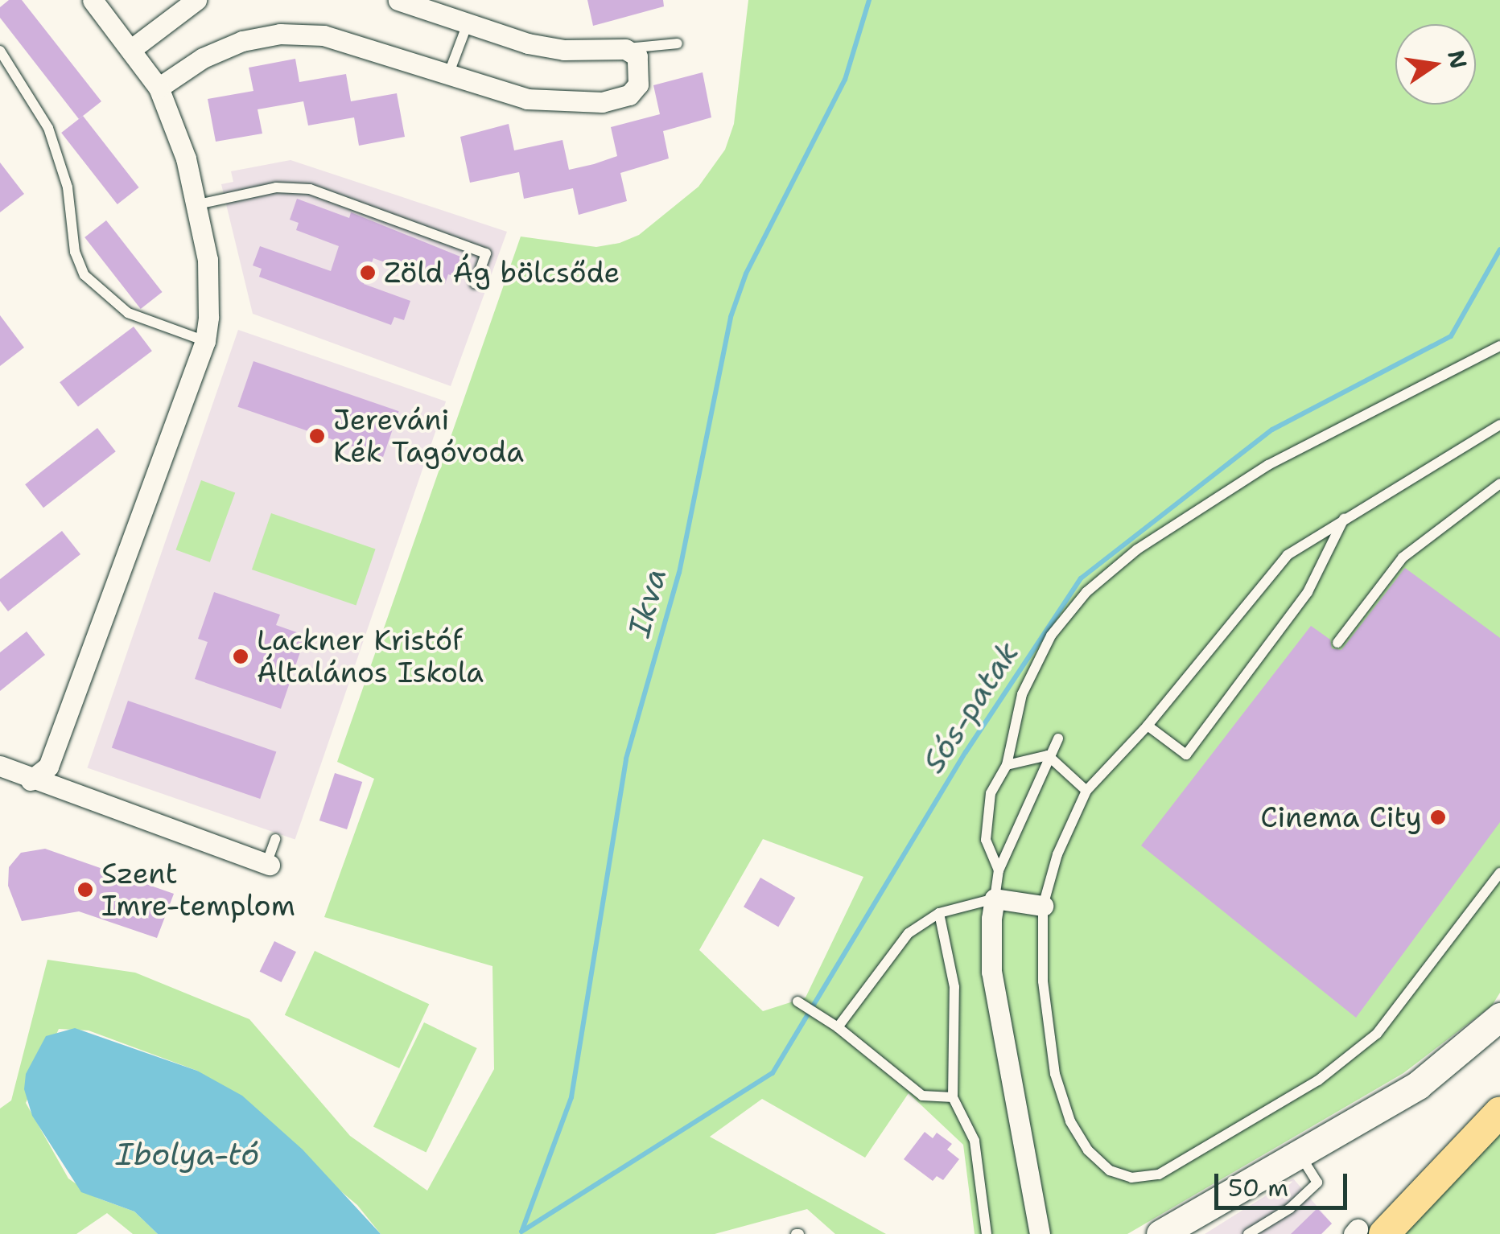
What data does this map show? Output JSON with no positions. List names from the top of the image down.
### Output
{
  "water": ["Ikva", "Sós-patak", "Ibolya-tó"],
  "places": [
    "Zöld Ág bölcsőde",
    "Jereváni Kék Tagóvoda",
    "Lackner Kristóf Általános Iskola",
    "Cinema City",
    "Szent Imre-templom"
  ],
  "scale_bar": "50 m",
  "north": "right"
}
